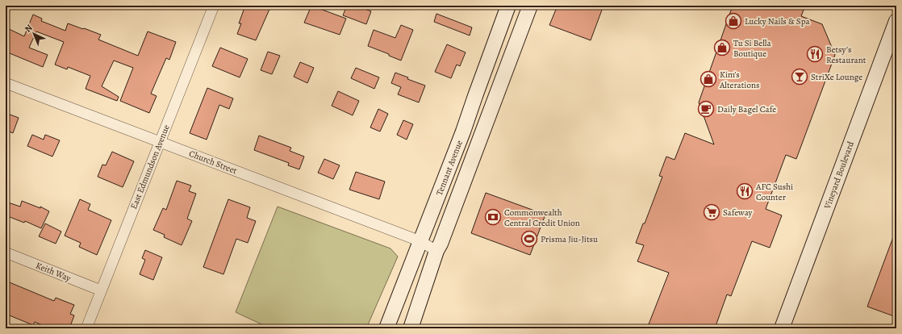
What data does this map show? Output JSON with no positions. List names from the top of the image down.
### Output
{
  "streets": {
    "main road": ["Tennant Avenue", "Vineyard Boulevard"],
    "street": ["Church Street", "East Edmundson Avenue", "Keith Way"]
  },
  "crossings": [
    ["Church Street", "East Edmundson Avenue"],
    ["Church Street", "Tennant Avenue"],
    ["East Edmundson Avenue", "Keith Way"]
  ],
  "places": {
    "shop": ["Lucky Nails & Spa", "Tu Si Bella Boutique", "Kim’s Alterations"],
    "restaurant": ["Betsy’s Restaurant", "AFC Sushi Counter"],
    "bar": ["StriXe Lounge"],
    "cafe": ["Daily Bagel Cafe"],
    "supermarket": ["Safeway"],
    "bank": ["Commonwealth Central Credit Union"],
    "sports": ["Prisma Jiu-Jitsu"]
  },
  "north": "top left"
}
